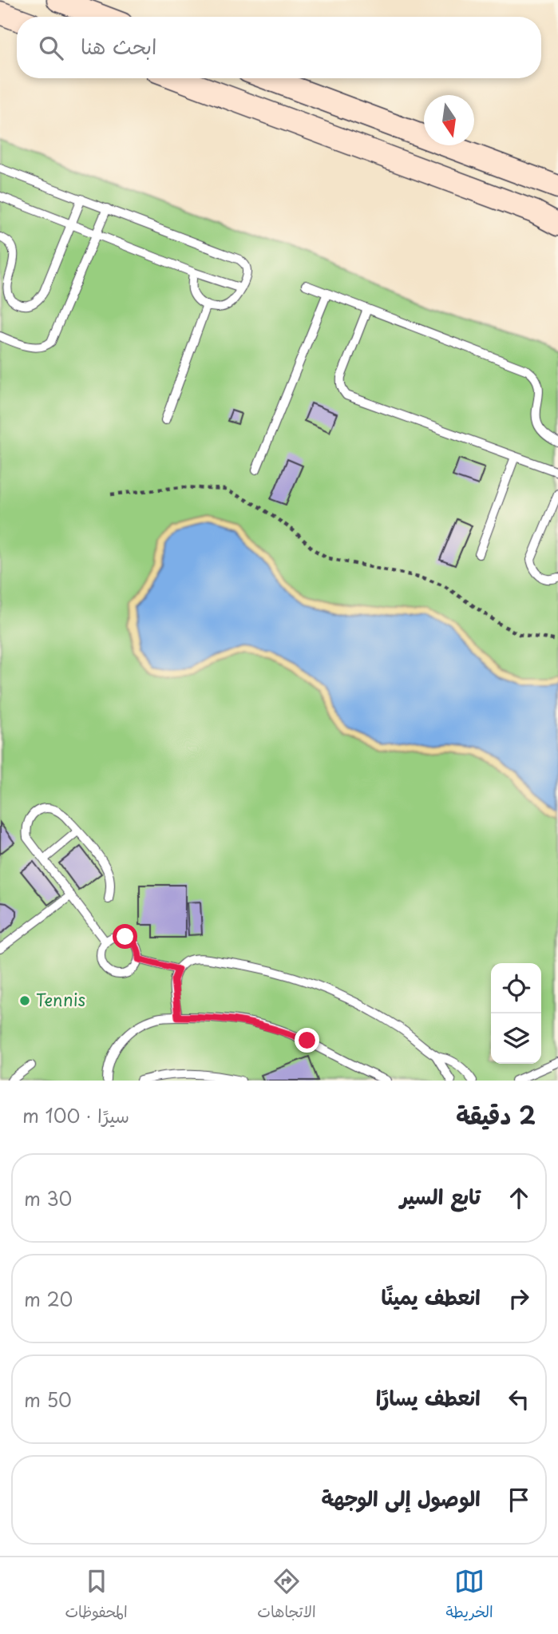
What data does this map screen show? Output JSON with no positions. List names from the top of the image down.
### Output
{
  "places": ["Tennis"],
  "north": "bottom",
  "page": {
    "search": "ابحث هنا",
    "heading": ["2 دقيقة", "سيرًا · 100 m"],
    "list": [
      ["تابع السير", "30 m"],
      ["انعطف يمينًا", "20 m"],
      ["انعطف يسارًا", "50 m"],
      "الوصول إلى الوجهة"
    ],
    "nav": ["الخريطة", "الاتجاهات", "المحفوظات"]
  }
}
